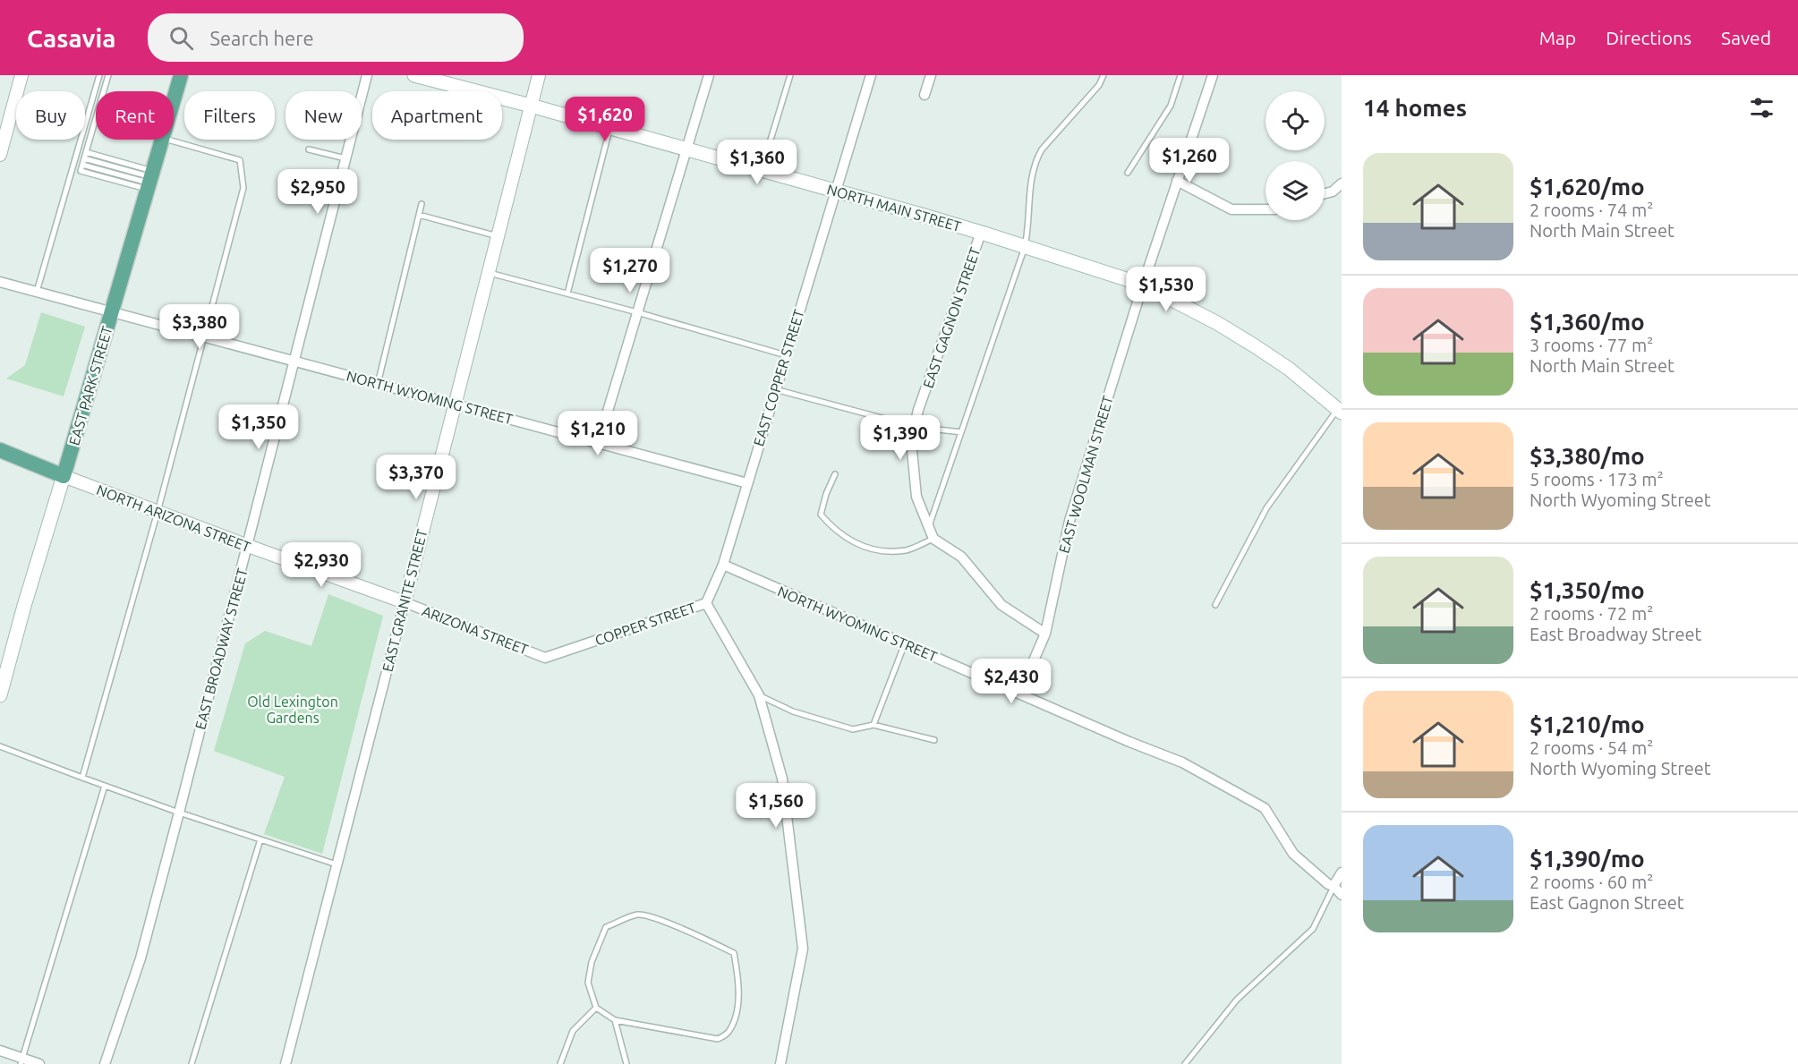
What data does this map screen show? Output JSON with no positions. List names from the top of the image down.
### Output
{
  "streets": {
    "main road": ["NORTH MAIN STREET", "EAST PARK STREET"],
    "street": [
      "EAST GAGNON STREET",
      "EAST COPPER STREET",
      "NORTH WYOMING STREET",
      "EAST WOOLMAN STREET",
      "NORTH ARIZONA STREET",
      "EAST GRANITE STREET",
      "COPPER STREET",
      "ARIZONA STREET",
      "EAST BROADWAY STREET"
    ]
  },
  "crossings": [
    ["NORTH MAIN STREET", "EAST GAGNON STREET"],
    ["NORTH MAIN STREET", "EAST COPPER STREET"],
    ["NORTH MAIN STREET", "EAST WOOLMAN STREET"],
    ["NORTH MAIN STREET", "EAST GRANITE STREET"],
    ["EAST COPPER STREET", "NORTH WYOMING STREET"],
    ["EAST COPPER STREET", "COPPER STREET"],
    ["EAST PARK STREET", "NORTH WYOMING STREET"],
    ["EAST PARK STREET", "NORTH ARIZONA STREET"],
    ["NORTH WYOMING STREET", "EAST WOOLMAN STREET"],
    ["NORTH WYOMING STREET", "EAST GRANITE STREET"],
    ["NORTH WYOMING STREET", "COPPER STREET"],
    ["NORTH WYOMING STREET", "EAST BROADWAY STREET"],
    ["NORTH ARIZONA STREET", "EAST GRANITE STREET"],
    ["NORTH ARIZONA STREET", "ARIZONA STREET"],
    ["NORTH ARIZONA STREET", "EAST BROADWAY STREET"],
    ["EAST GRANITE STREET", "ARIZONA STREET"],
    ["COPPER STREET", "ARIZONA STREET"]
  ],
  "parks": ["Old Lexington Gardens"],
  "page": {
    "header": "Casavia",
    "search": "Search here",
    "nav": ["Map", "Directions", "Saved"],
    "heading": "14 homes",
    "chip": [
      "Buy",
      "Rent",
      "Filters",
      "New",
      "Apartment"
    ],
    "price": [
      "$1,620",
      "$1,260",
      "$1,360",
      "$2,950",
      "$1,270",
      "$1,530",
      "$3,380",
      "$1,350",
      "$1,210",
      "$1,390",
      "$3,370",
      "$2,930",
      "$2,430",
      "$1,560"
    ],
    "list": [
      {
        "name": "$1,620/mo",
        "note": "2 rooms · 74 m² · North Main Street"
      },
      {
        "name": "$1,360/mo",
        "note": "3 rooms · 77 m² · North Main Street"
      },
      {
        "name": "$3,380/mo",
        "note": "5 rooms · 173 m² · North Wyoming Street"
      },
      {
        "name": "$1,350/mo",
        "note": "2 rooms · 72 m² · East Broadway Street"
      },
      {
        "name": "$1,210/mo",
        "note": "2 rooms · 54 m² · North Wyoming Street"
      },
      {
        "name": "$1,390/mo",
        "note": "2 rooms · 60 m² · East Gagnon Street"
      }
    ]
  }
}
